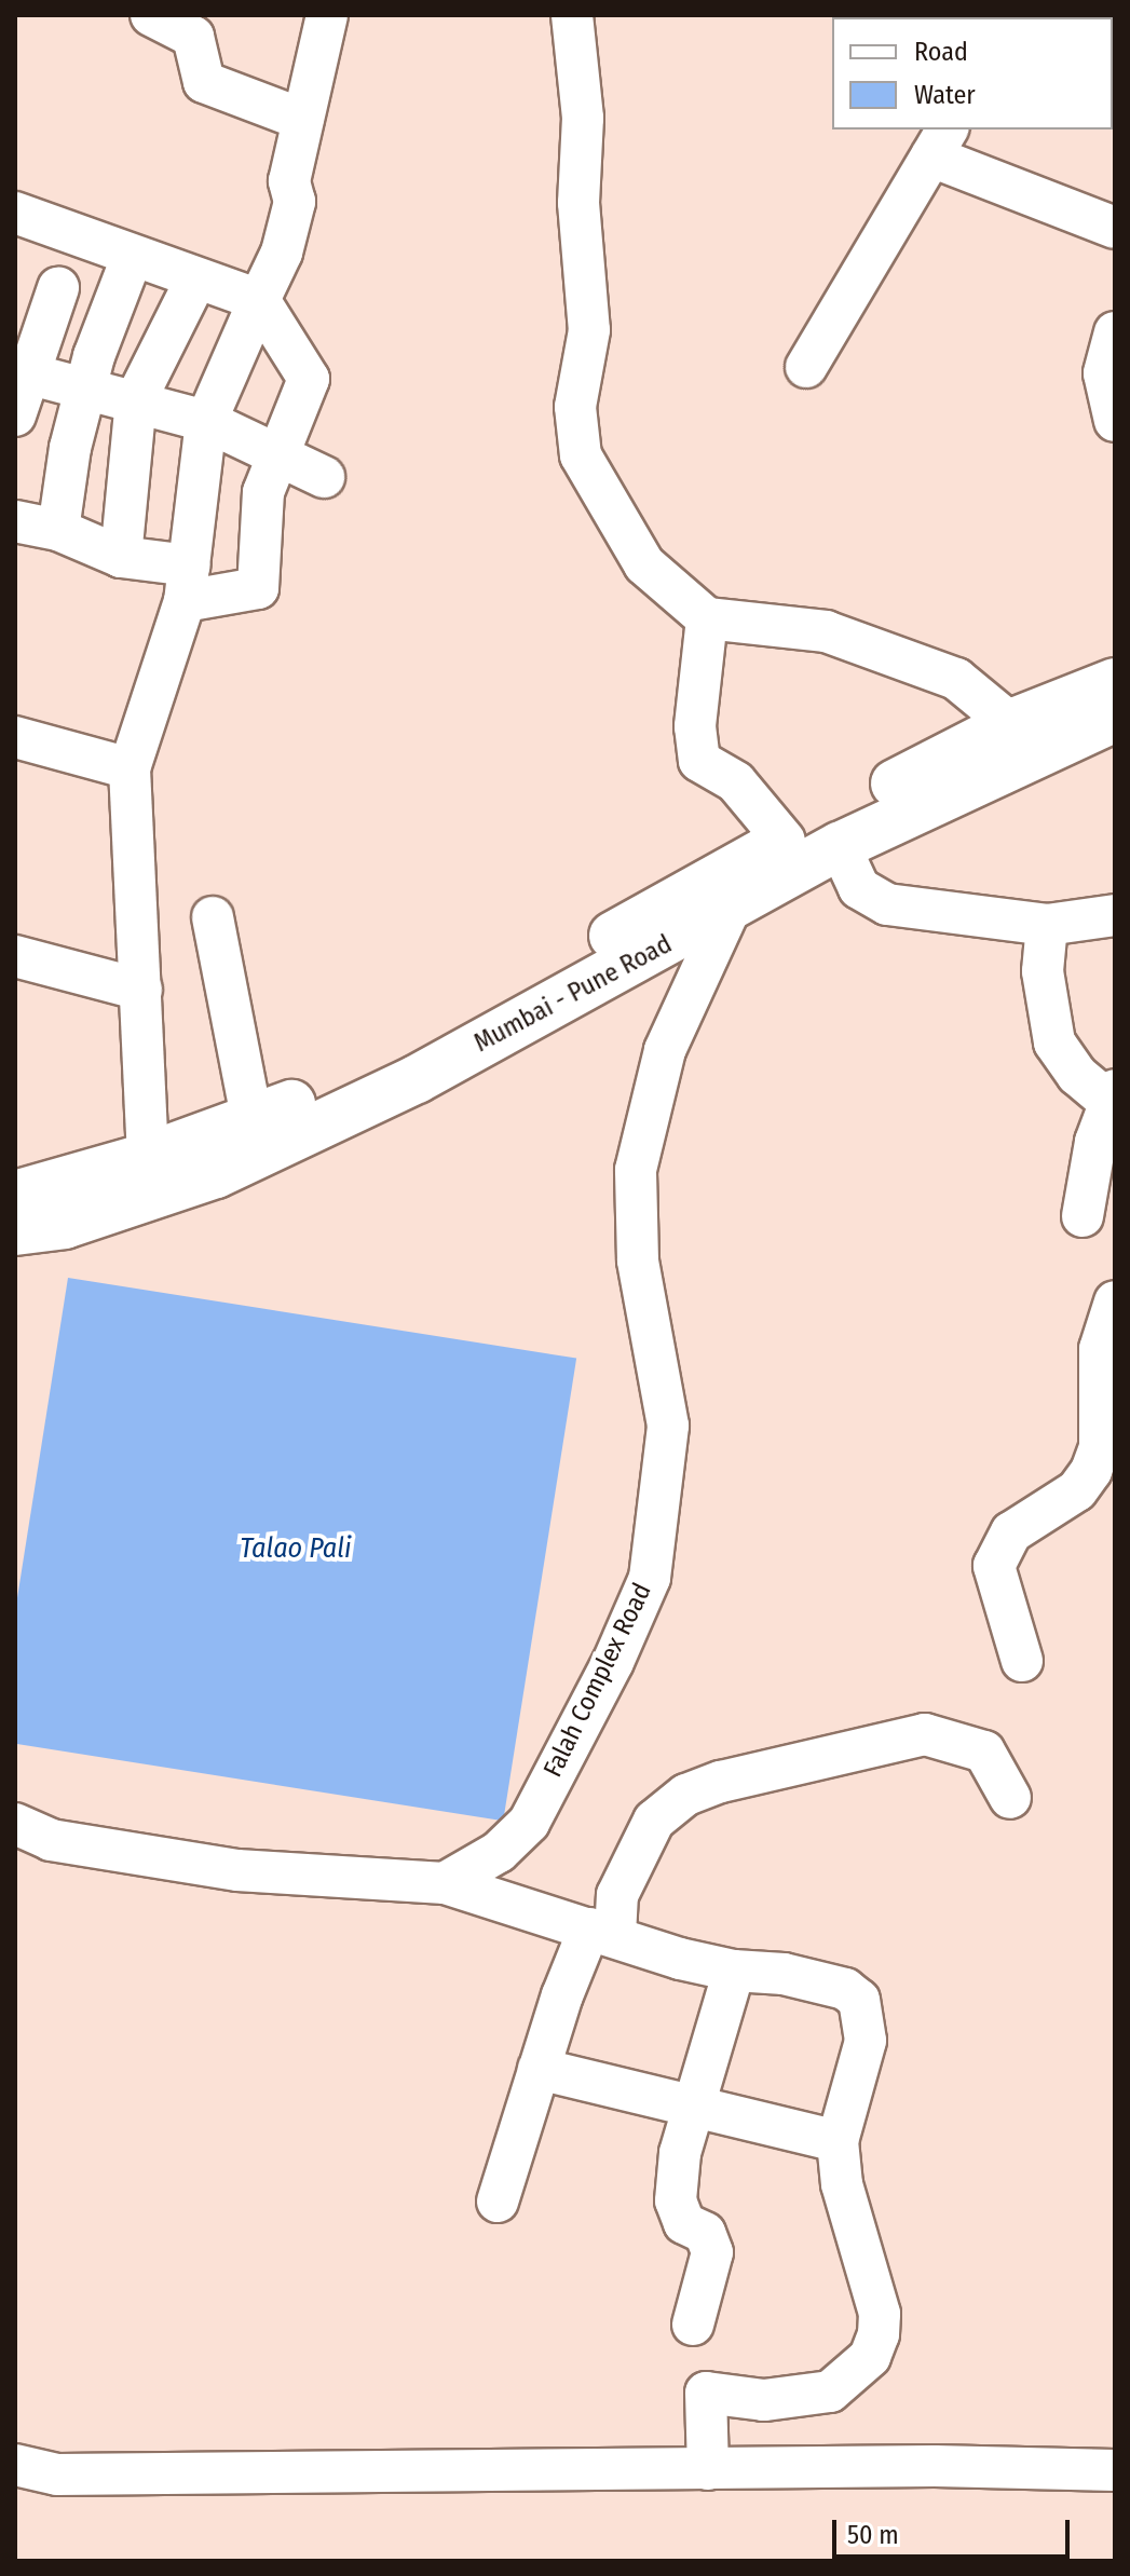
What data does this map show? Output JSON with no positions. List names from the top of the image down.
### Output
{
  "streets": {
    "main road": ["Mumbai - Pune Road"],
    "street": ["Falah Complex Road"]
  },
  "crossings": [
    ["Mumbai - Pune Road", "Falah Complex Road"]
  ],
  "water": ["Talao Pali"],
  "legend": ["Road", "Water"],
  "scale_bar": "50 m"
}
